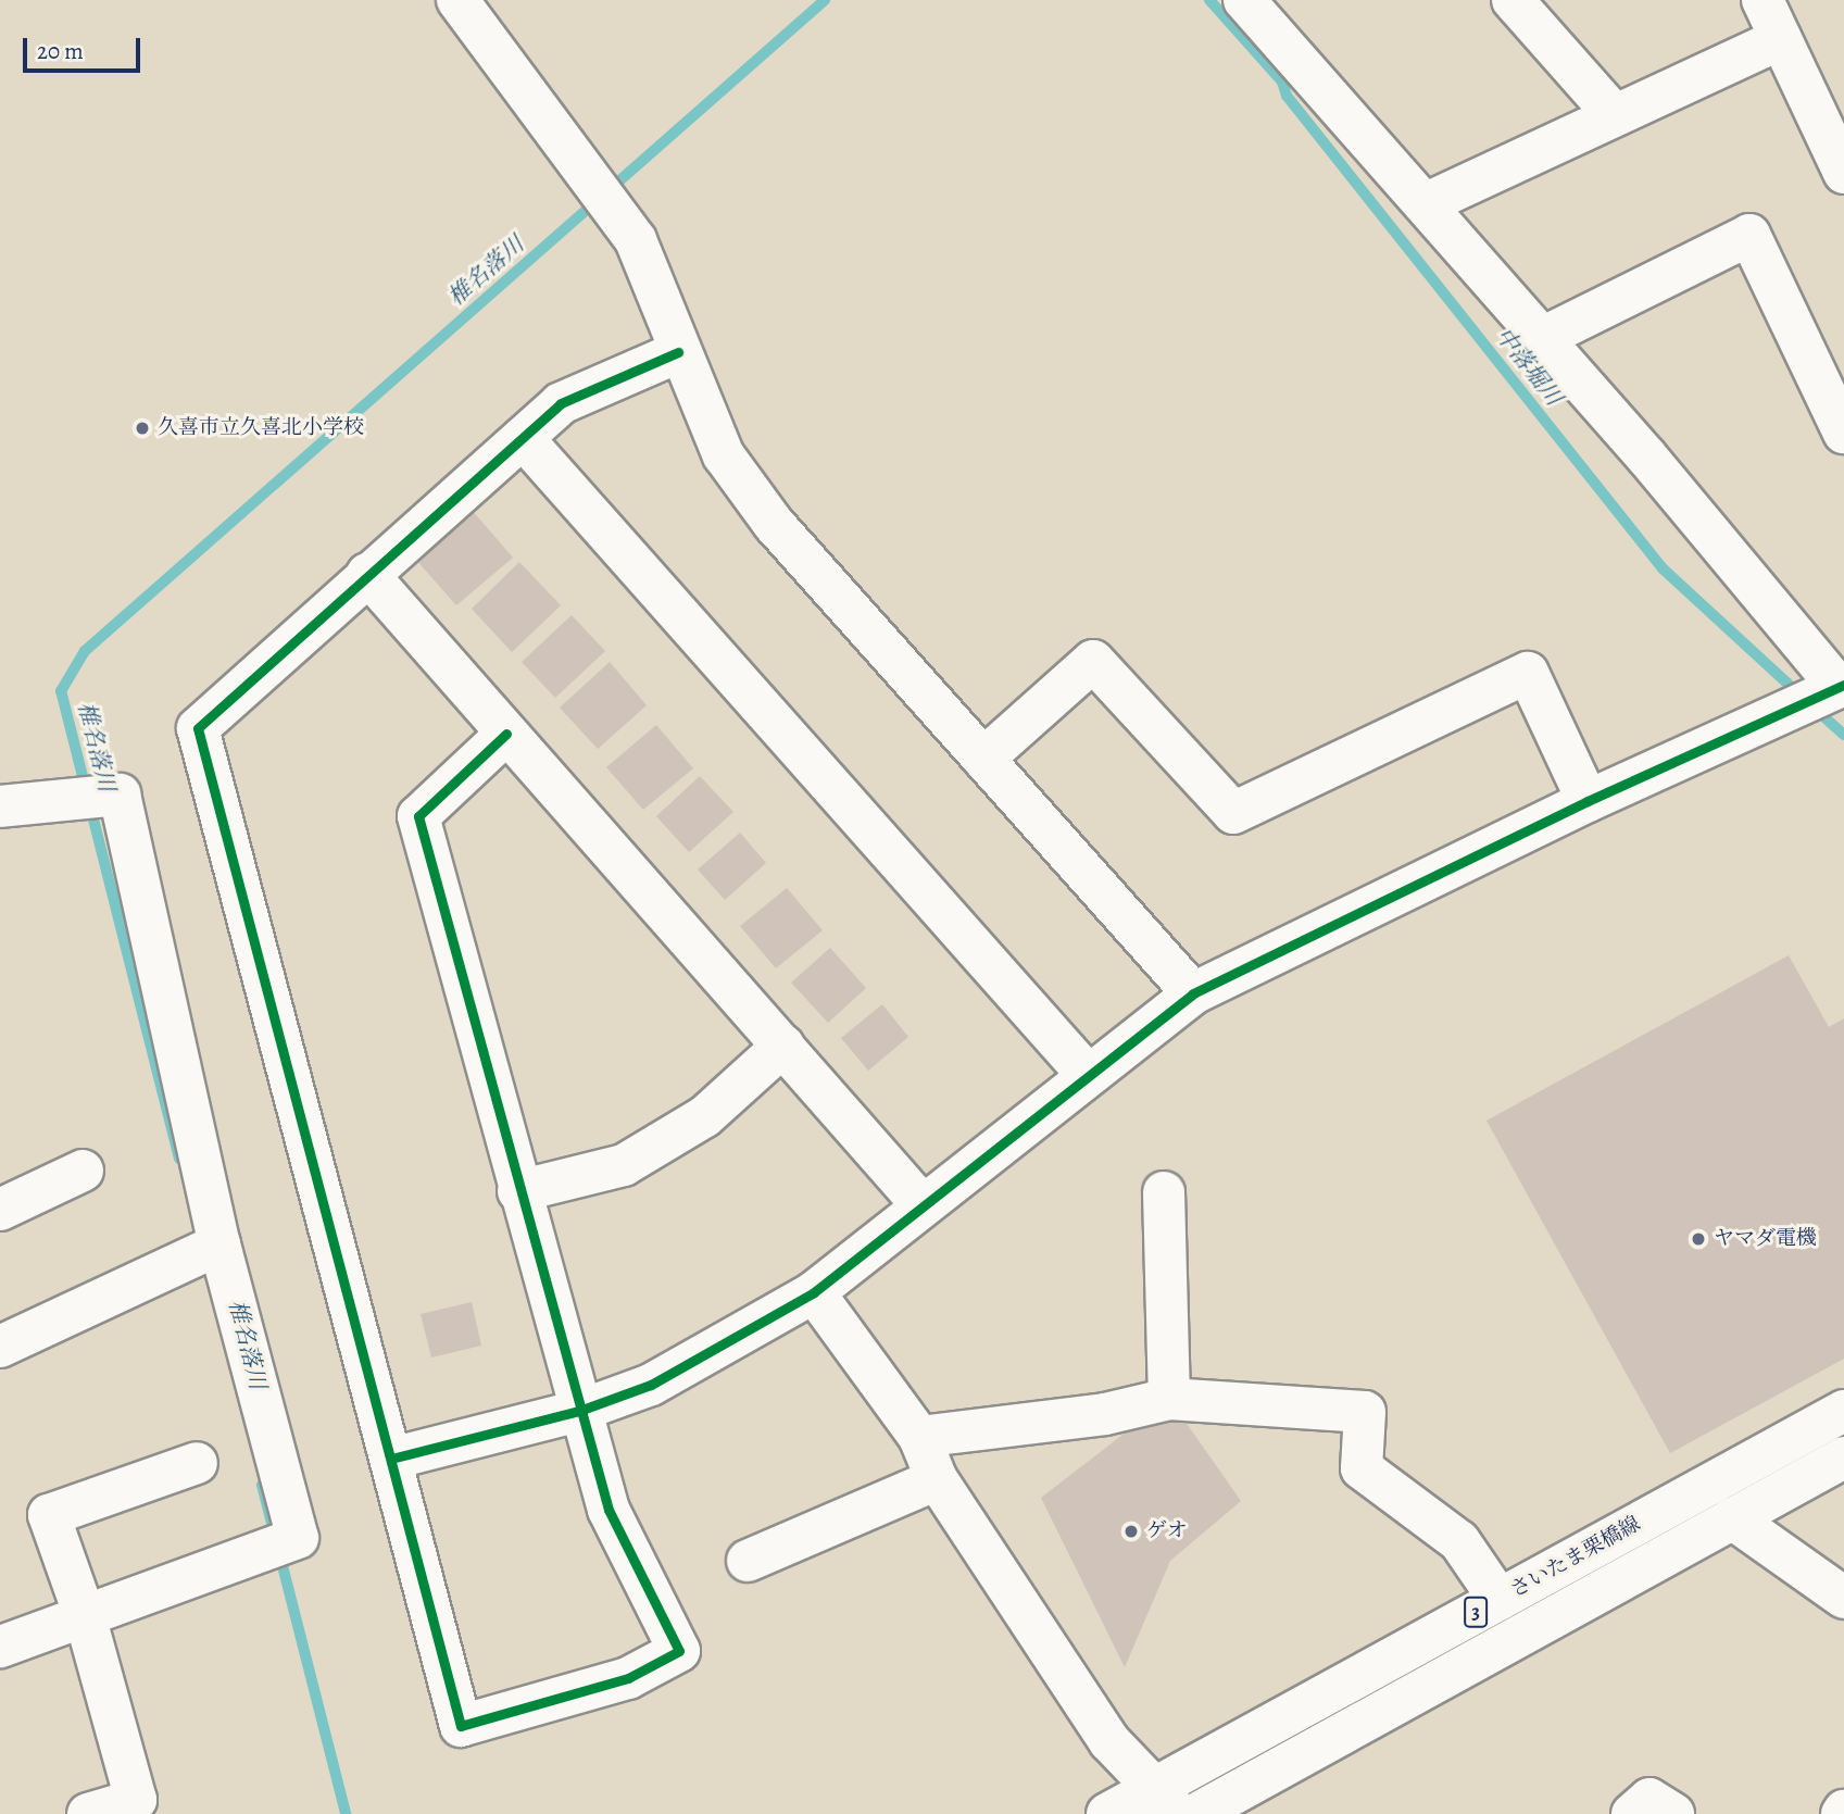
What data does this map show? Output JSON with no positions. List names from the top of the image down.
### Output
{
  "streets": {
    "street": ["さいたま栗橋線", "3"]
  },
  "water": ["椎名落川", "中落堀川"],
  "places": ["久喜市立久喜北小学校", "ヤマダ電機", "ゲオ"],
  "scale_bar": "20 m"
}
